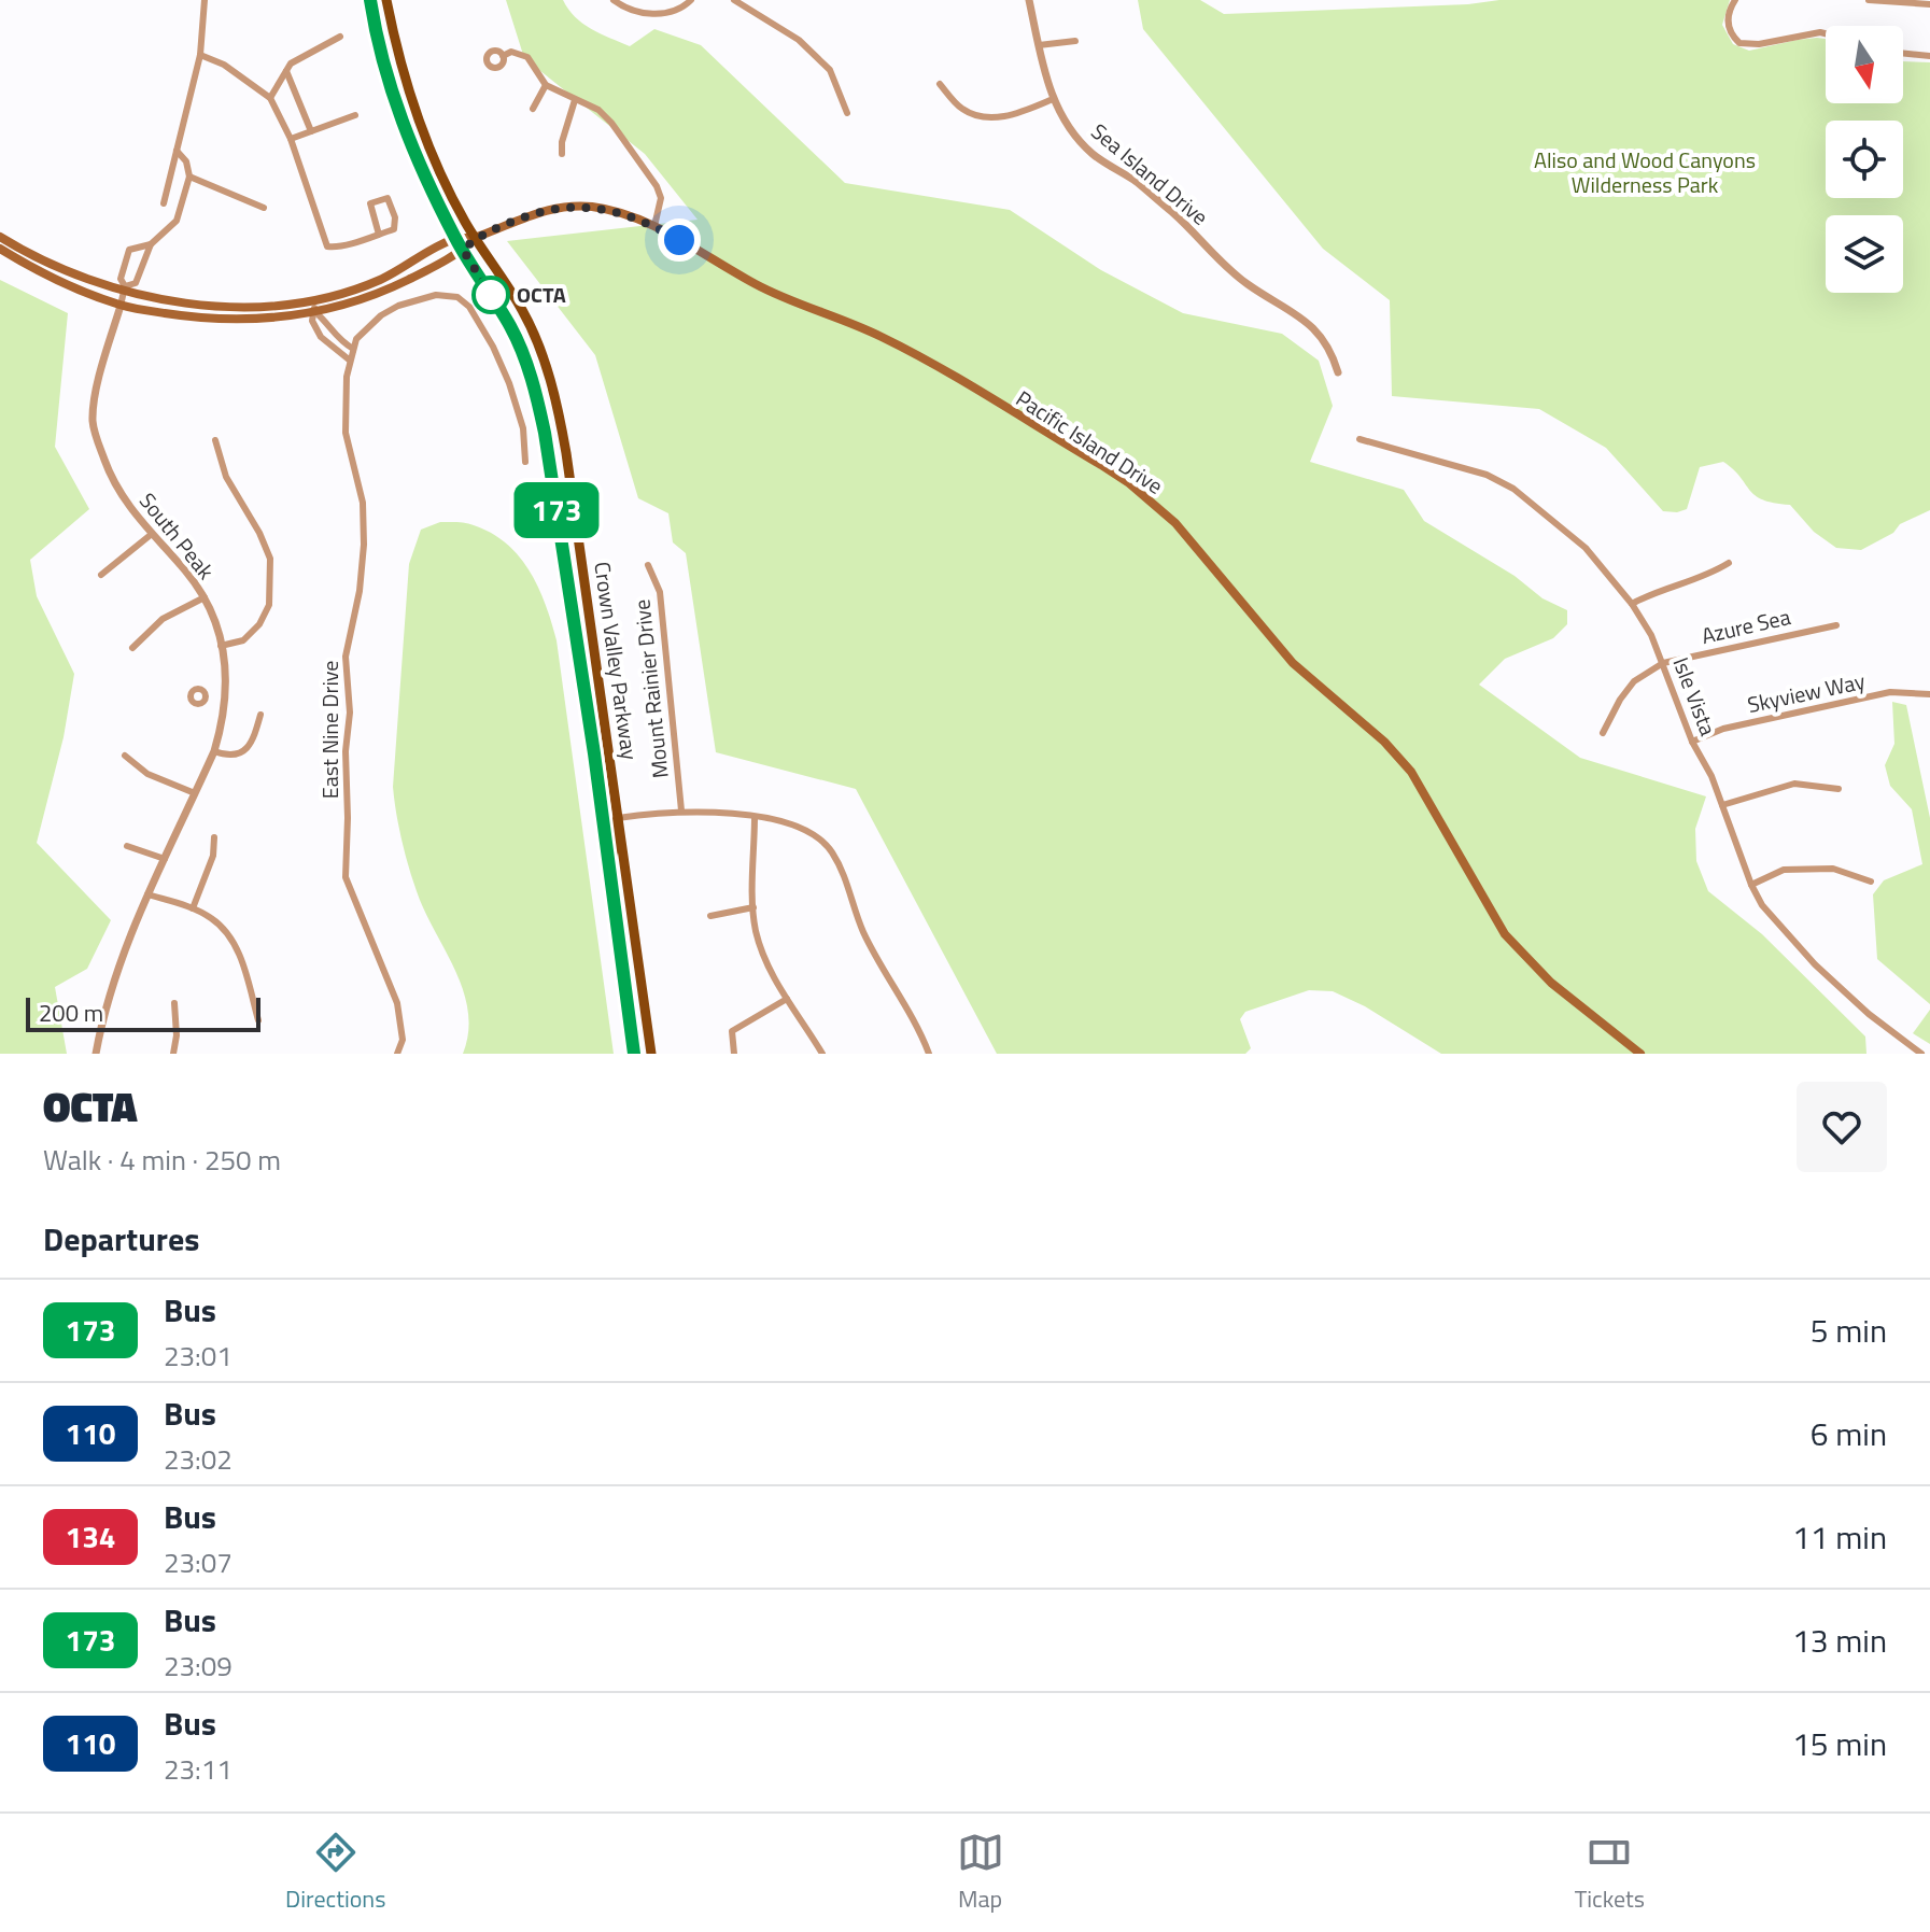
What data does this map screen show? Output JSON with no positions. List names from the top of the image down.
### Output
{
  "streets": {
    "main road": ["Pacific Island Drive", "Crown Valley Parkway"],
    "street": [
      "Sea Island Drive",
      "South Peak",
      "Azure Sea",
      "Mount Rainier Drive",
      "Skyview Way",
      "Isle Vista",
      "East Nine Drive"
    ]
  },
  "crossings": [
    ["Pacific Island Drive", "Crown Valley Parkway"],
    ["Azure Sea", "Isle Vista"],
    ["Skyview Way", "Isle Vista"]
  ],
  "parks": ["Aliso and Wood Canyons Wilderness Park"],
  "places": ["OCTA"],
  "lines": ["bus line 173"],
  "scale_bar": "200 m",
  "north": "bottom",
  "page": {
    "on_map": "173",
    "scale": "200 m",
    "heading": [
      ["OCTA", "Walk · 4 min · 250 m"],
      "Departures"
    ],
    "list": [
      {
        "mark": "173",
        "name": "Bus",
        "note": "23:01",
        "value": "5 min"
      },
      {
        "mark": "110",
        "name": "Bus",
        "note": "23:02",
        "value": "6 min"
      },
      {
        "mark": "134",
        "name": "Bus",
        "note": "23:07",
        "value": "11 min"
      },
      {
        "mark": "173",
        "name": "Bus",
        "note": "23:09",
        "value": "13 min"
      },
      {
        "mark": "110",
        "name": "Bus",
        "note": "23:11",
        "value": "15 min"
      }
    ],
    "tabs": ["Directions", "Map", "Tickets"]
  }
}
